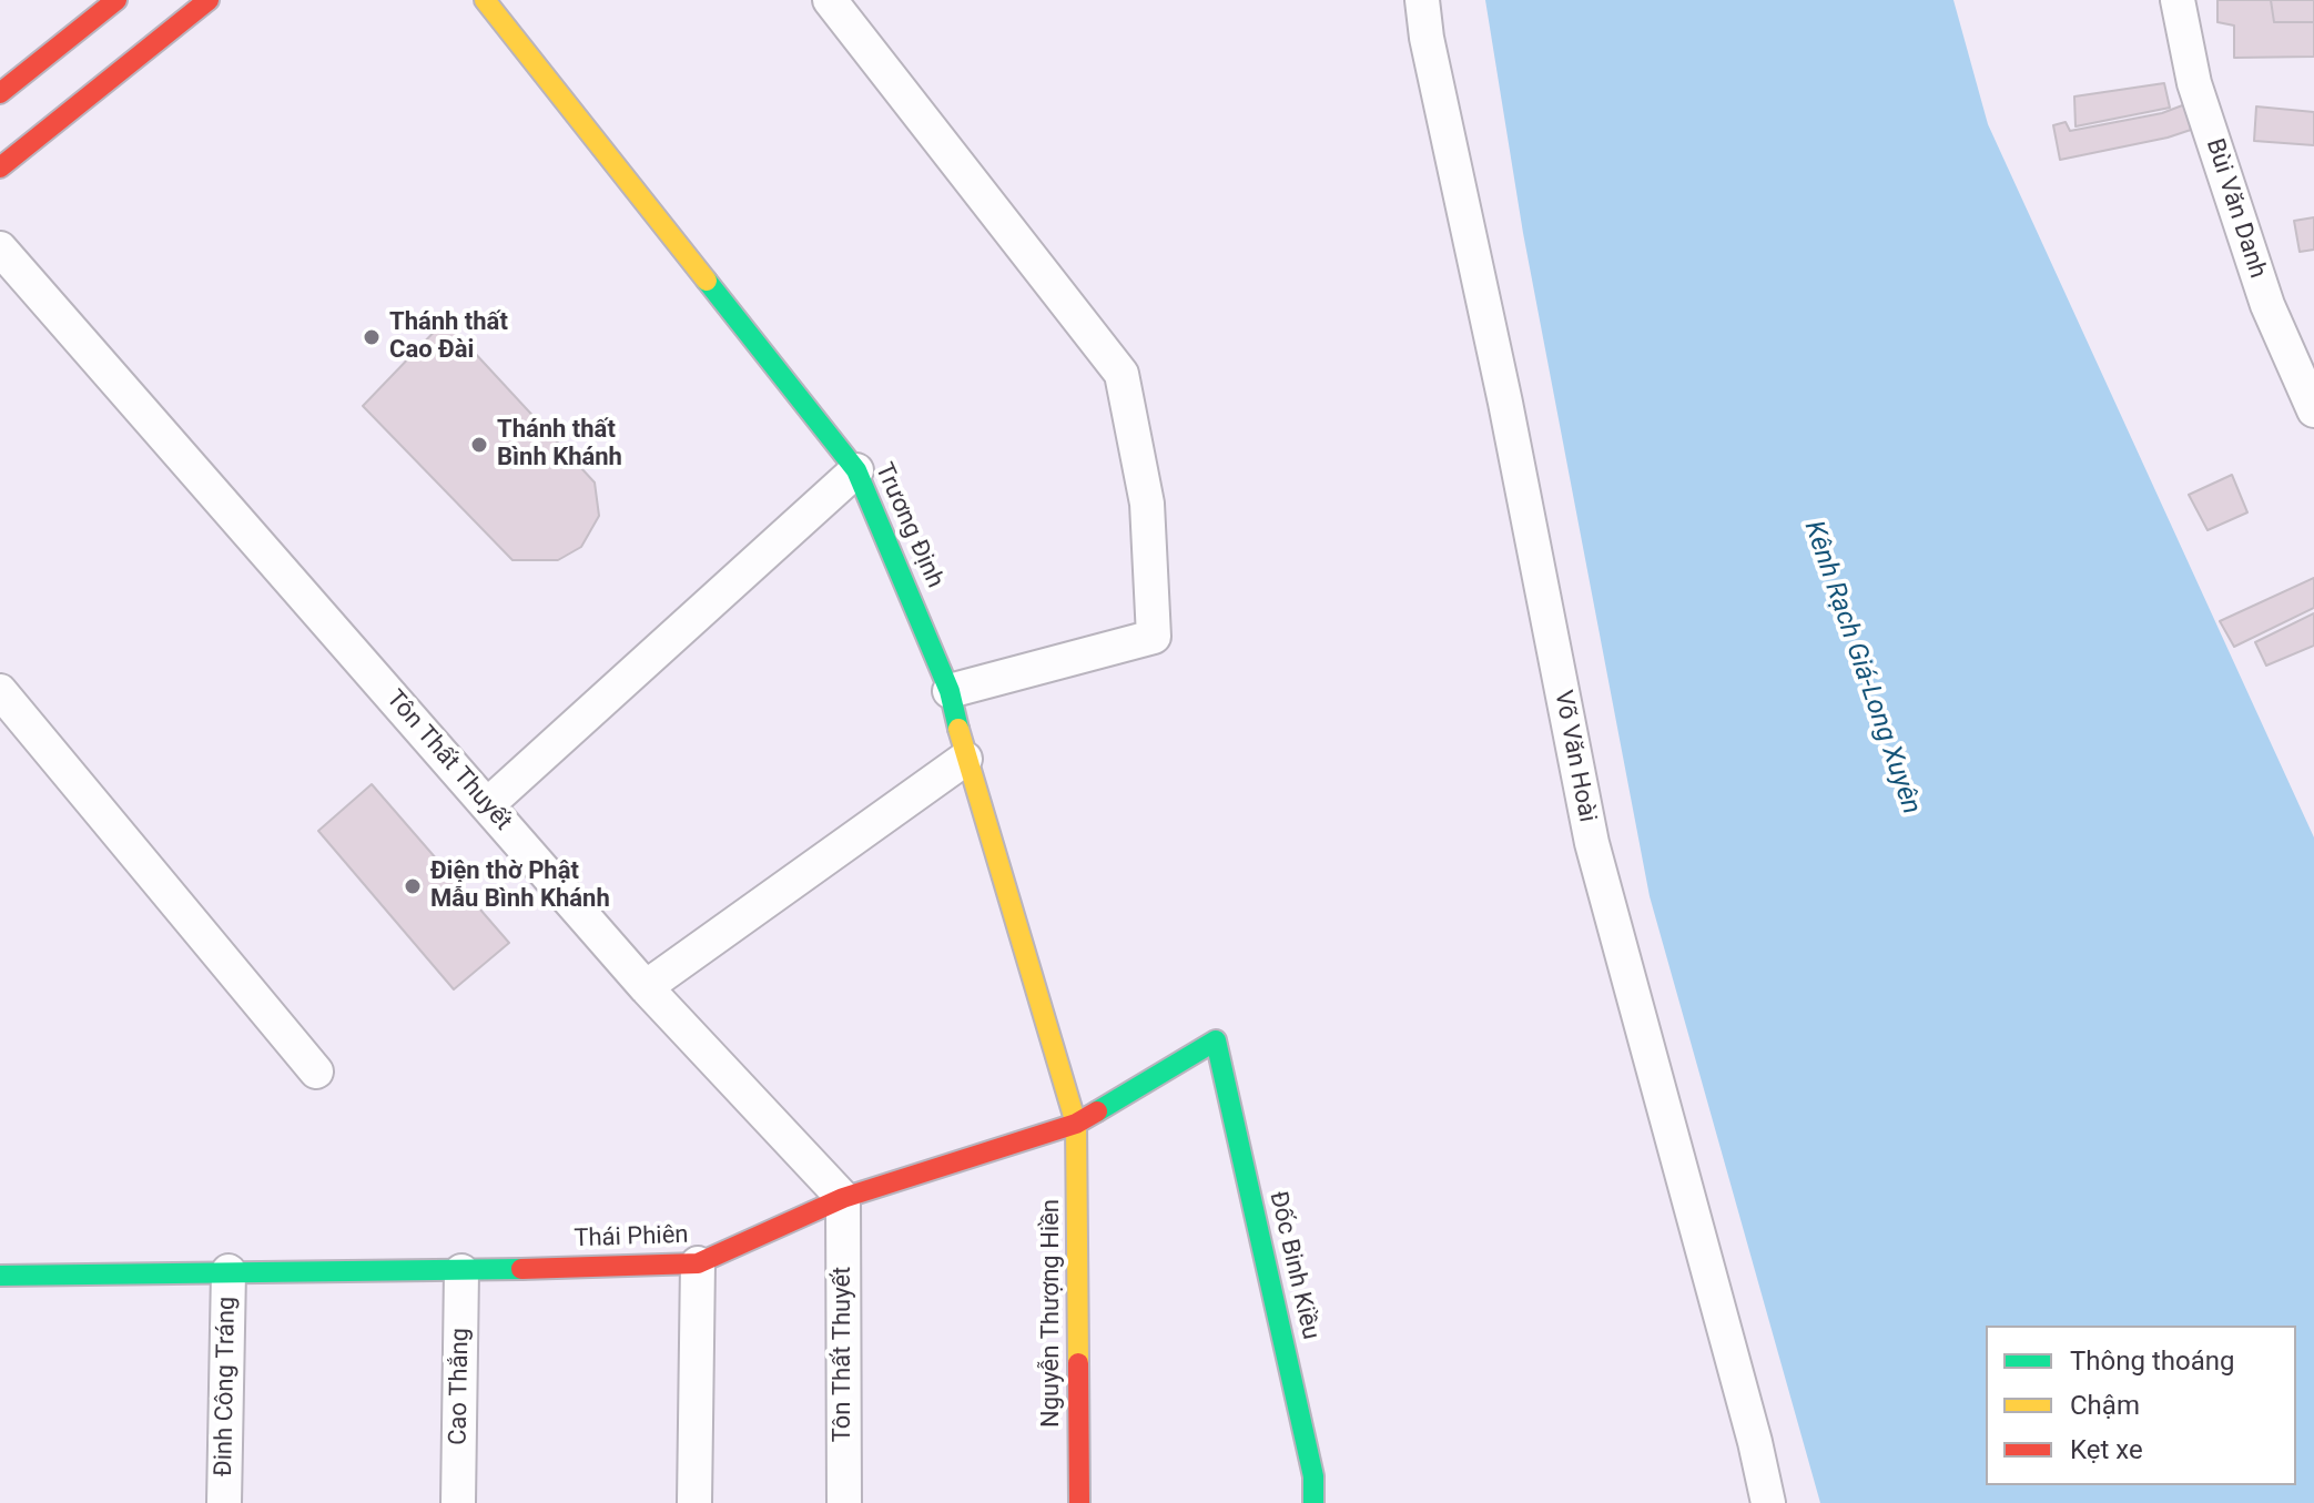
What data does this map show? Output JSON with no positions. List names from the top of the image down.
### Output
{
  "streets": {
    "main road": [
      "Trương Định",
      "Thái Phiên",
      "Đốc Binh Kiều",
      "Nguyễn Thượng Hiền"
    ],
    "street": [
      "Bùi Văn Danh",
      "Võ Văn Hoài",
      "Tôn Thất Thuyết",
      "Đinh Công Tráng",
      "Cao Thắng"
    ]
  },
  "crossings": [
    ["Trương Định", "Thái Phiên"],
    ["Trương Định", "Nguyễn Thượng Hiền"],
    ["Tôn Thất Thuyết", "Thái Phiên"],
    ["Thái Phiên", "Đốc Binh Kiều"],
    ["Thái Phiên", "Nguyễn Thượng Hiền"],
    ["Thái Phiên", "Đinh Công Tráng"],
    ["Thái Phiên", "Cao Thắng"]
  ],
  "water": ["Kênh Rạch Giá-Long Xuyên"],
  "places": ["Thánh thất Cao Đài", "Thánh thất Bình Khánh", "Điện thờ Phật Mẫu Bình Khánh"],
  "legend": ["Thông thoáng", "Chậm", "Kẹt xe"]
}
